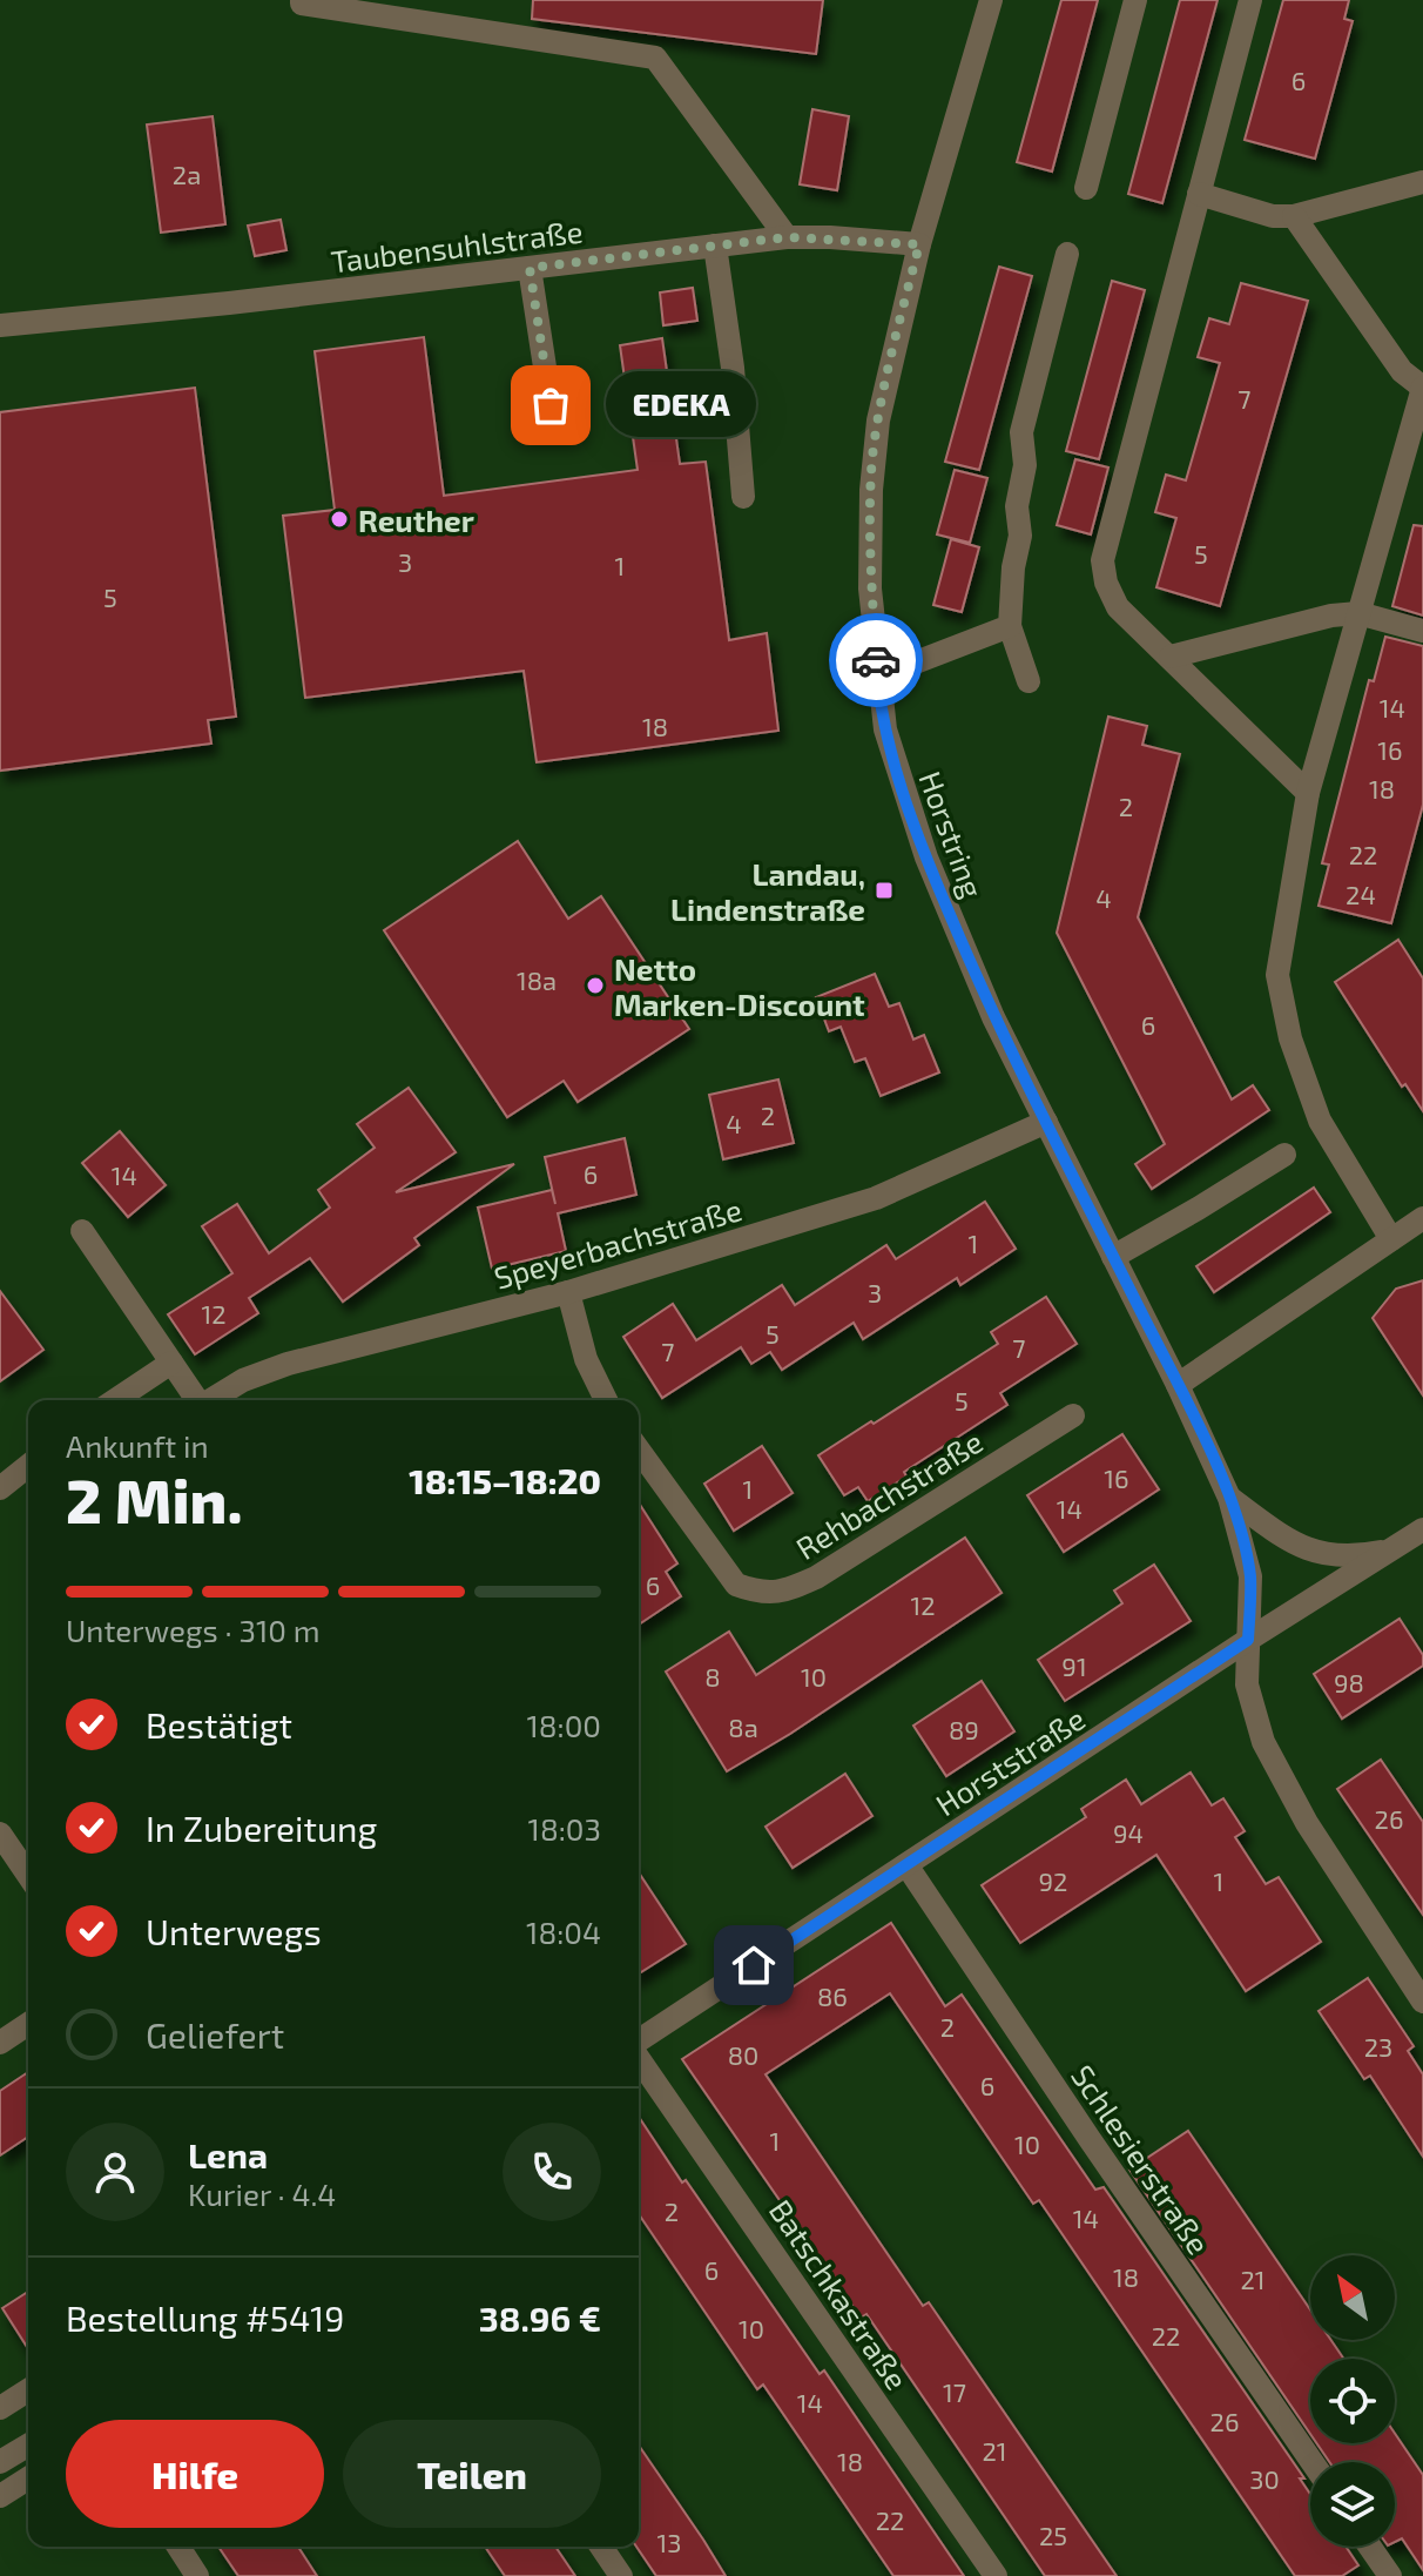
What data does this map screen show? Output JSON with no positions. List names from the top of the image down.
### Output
{
  "streets": {
    "street": [
      "Taubensuhlstraße",
      "Horstring",
      "Speyerbachstraße",
      "Rehbachstraße",
      "Horststraße",
      "Schlesierstraße",
      "Batschkastraße"
    ]
  },
  "crossings": [
    ["Taubensuhlstraße", "Horstring"],
    ["Horstring", "Speyerbachstraße"],
    ["Horstring", "Horststraße"],
    ["Horststraße", "Schlesierstraße"]
  ],
  "places": {
    "other": ["EDEKA", "Reuther", "Netto Marken-Discount"],
    "transit": ["Landau, Lindenstraße"]
  },
  "house_numbers": [
    "6",
    "2a",
    "7",
    "5",
    "3",
    "1",
    "5",
    "14",
    "18",
    "16",
    "18",
    "2",
    "22",
    "24",
    "4",
    "18a",
    "6",
    "2",
    "4",
    "6",
    "14",
    "1",
    "3",
    "12",
    "5",
    "7",
    "7",
    "5",
    "16",
    "1",
    "14",
    "6",
    "12",
    "91",
    "8",
    "10",
    "98",
    "8a",
    "89",
    "26",
    "94",
    "92",
    "1",
    "86",
    "2",
    "23",
    "80",
    "6",
    "1",
    "10",
    "2",
    "14",
    "6",
    "18",
    "21",
    "10",
    "22",
    "17",
    "14",
    "26",
    "21",
    "18",
    "30",
    "22",
    "25",
    "13"
  ],
  "north": "top left",
  "page": {
    "bubble": "EDEKA",
    "heading": ["2 Min.", "Ankunft in", "18:15–18:20"],
    "panel": [
      "Lena",
      "Kurier · 4.4",
      "Bestellung #5419",
      "38.96 €"
    ],
    "bar": "Unterwegs · 310 m",
    "list": [
      ["Bestätigt", "18:00"],
      ["In Zubereitung", "18:03"],
      ["Unterwegs", "18:04"],
      "Geliefert"
    ],
    "buttons": ["Hilfe", "Teilen"]
  }
}
